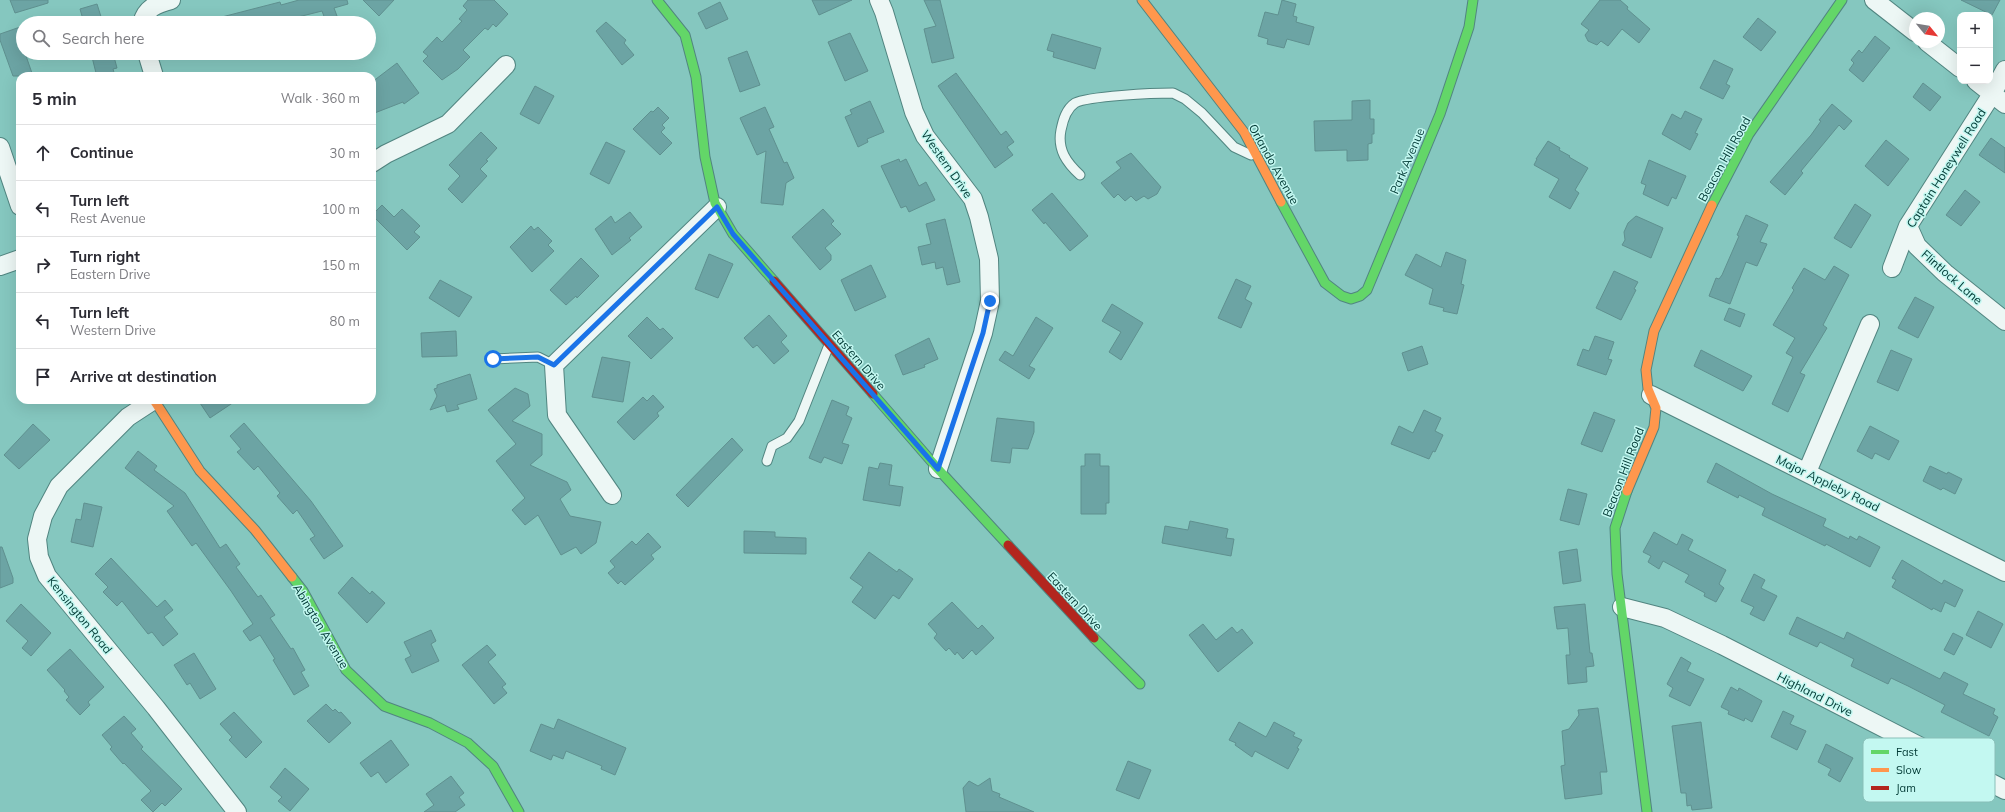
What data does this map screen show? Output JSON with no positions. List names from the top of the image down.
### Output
{
  "streets": {
    "street": [
      "Beacon Hill Road",
      "Park Avenue",
      "Western Drive",
      "Orlando Avenue",
      "Captain Honeywell Road",
      "Flintlock Lane",
      "Eastern Drive",
      "Major Appleby Road",
      "Kensington Road",
      "Abington Avenue",
      "Highland Drive"
    ]
  },
  "crossings": [
    ["Beacon Hill Road", "Major Appleby Road"],
    ["Beacon Hill Road", "Highland Drive"],
    ["Park Avenue", "Orlando Avenue"],
    ["Western Drive", "Eastern Drive"],
    ["Captain Honeywell Road", "Flintlock Lane"]
  ],
  "legend": ["Fast", "Slow", "Jam"],
  "north": "bottom right",
  "page": {
    "map_buttons": ["+", "−"],
    "search": "Search here",
    "heading": ["5 min", "Walk · 360 m"],
    "list": [
      ["Continue", "30 m"],
      ["Turn left", "Rest Avenue", "100 m"],
      ["Turn right", "Eastern Drive", "150 m"],
      ["Turn left", "Western Drive", "80 m"],
      "Arrive at destination"
    ]
  }
}
